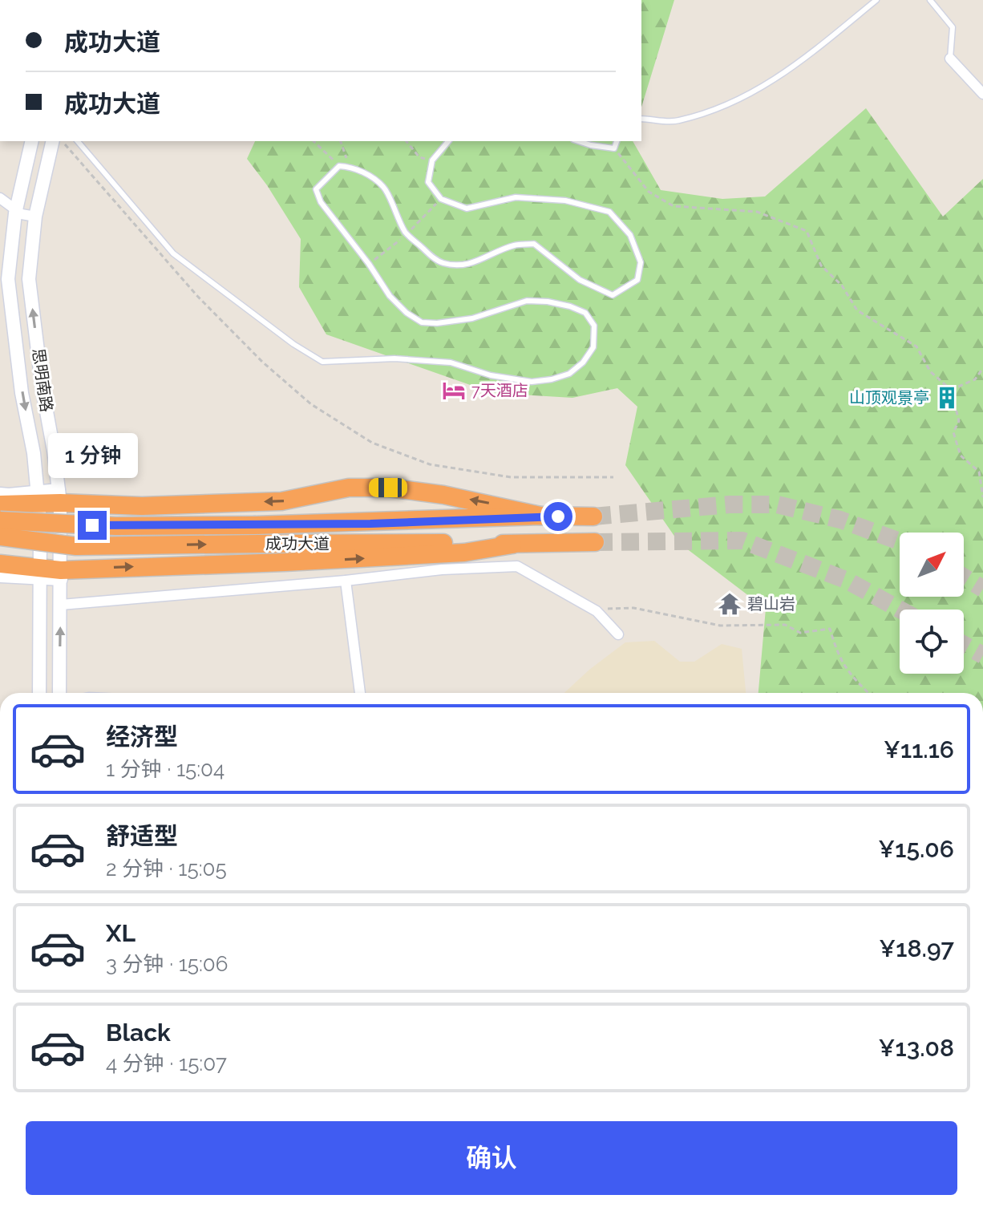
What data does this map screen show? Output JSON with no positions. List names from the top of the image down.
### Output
{
  "streets": {
    "highway": ["成功大道"],
    "main road": ["思明南路"]
  },
  "places": {
    "hotel": ["7天酒店"],
    "building": ["山顶观景亭"],
    "temple": ["碧山岩"]
  },
  "north": "top right",
  "page": {
    "banner": ["成功大道", "成功大道"],
    "bubble": "1 分钟",
    "list": [
      {
        "name": "经济型",
        "note": "1 分钟 · 15:04",
        "value": "¥11.16"
      },
      {
        "name": "舒适型",
        "note": "2 分钟 · 15:05",
        "value": "¥15.06"
      },
      {
        "name": "XL",
        "note": "3 分钟 · 15:06",
        "value": "¥18.97"
      },
      {
        "name": "Black",
        "note": "4 分钟 · 15:07",
        "value": "¥13.08"
      }
    ],
    "buttons": "确认"
  }
}
